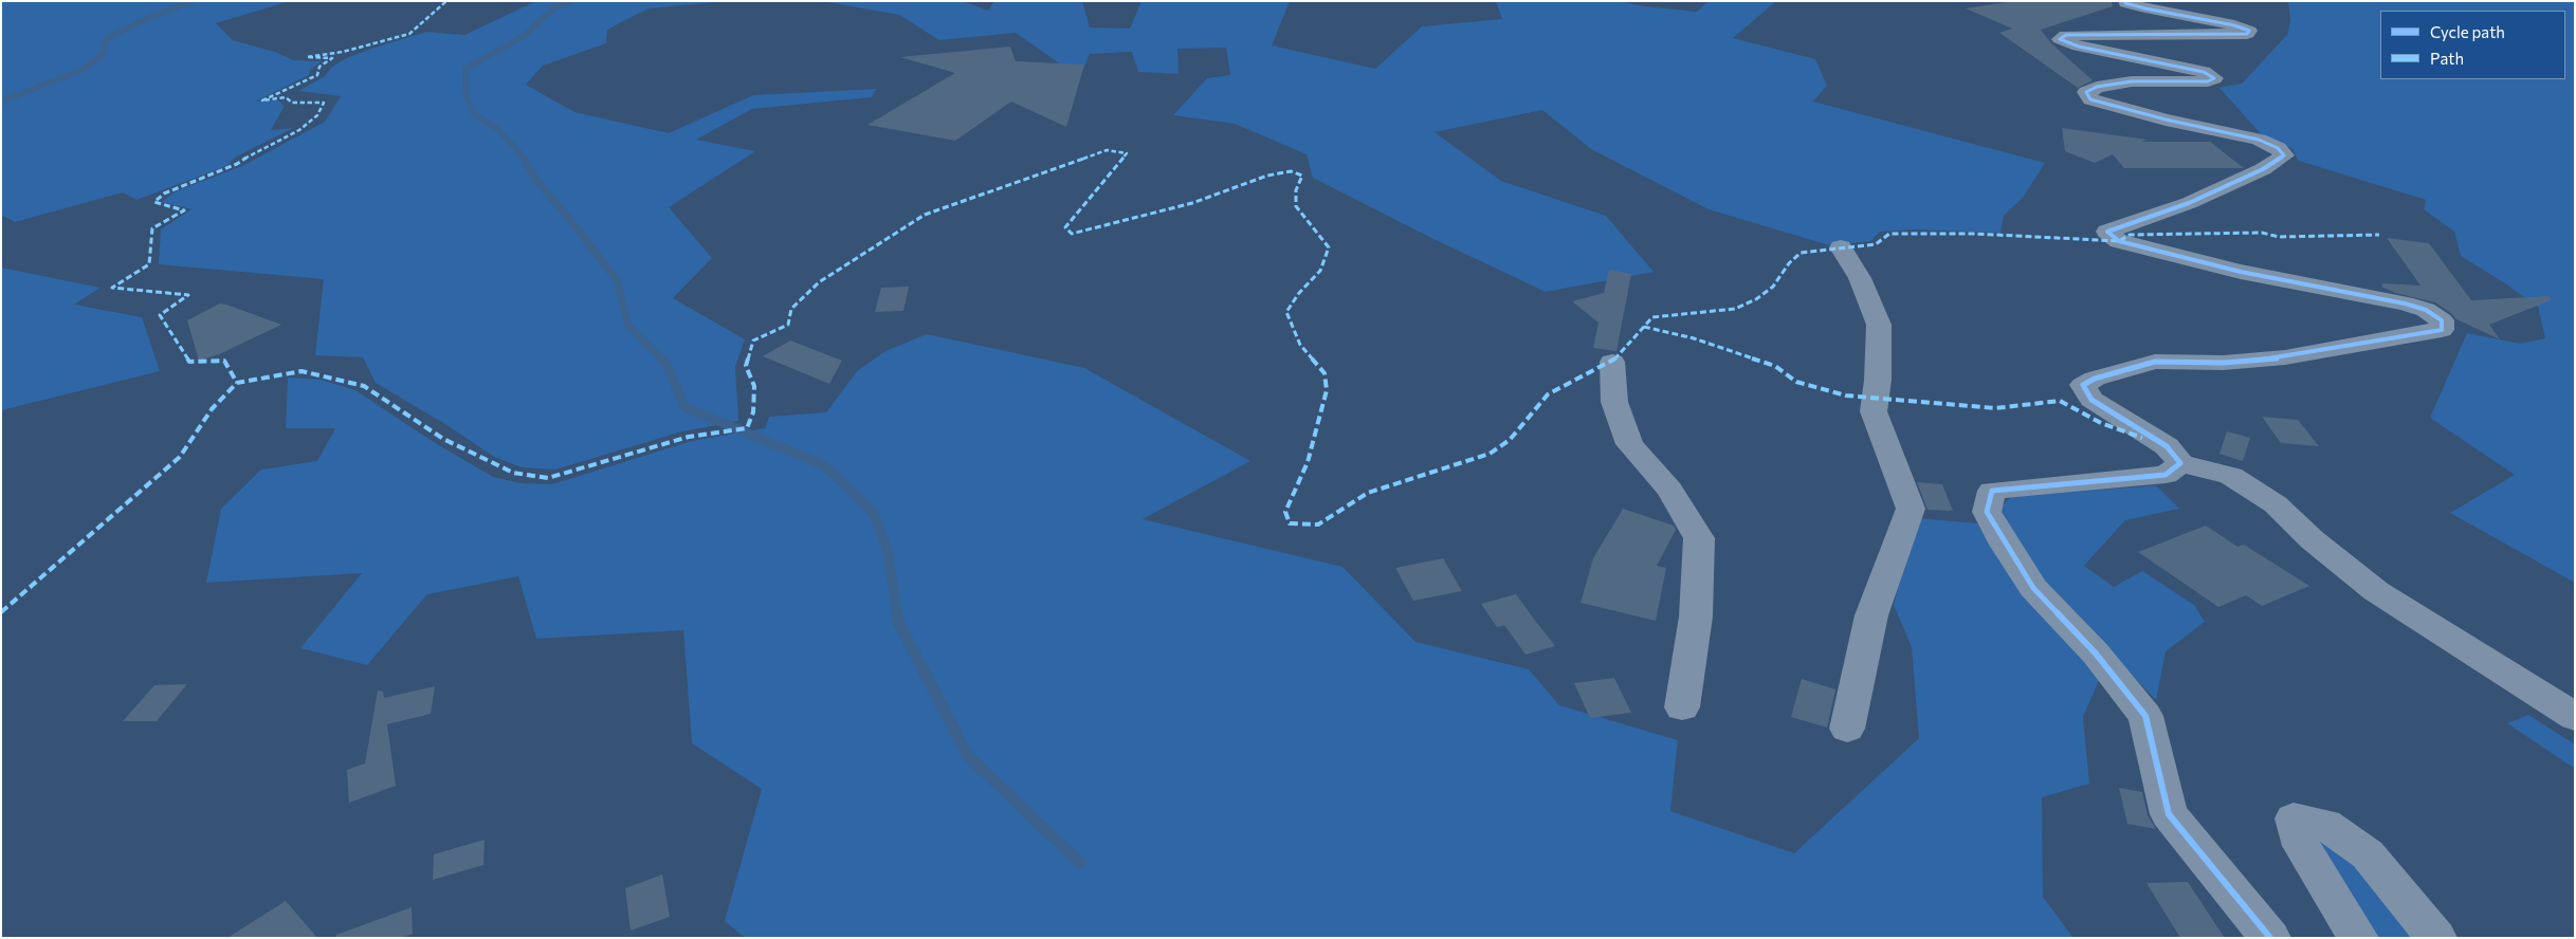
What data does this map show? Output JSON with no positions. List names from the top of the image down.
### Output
{
  "legend": ["Cycle path", "Path"]
}
